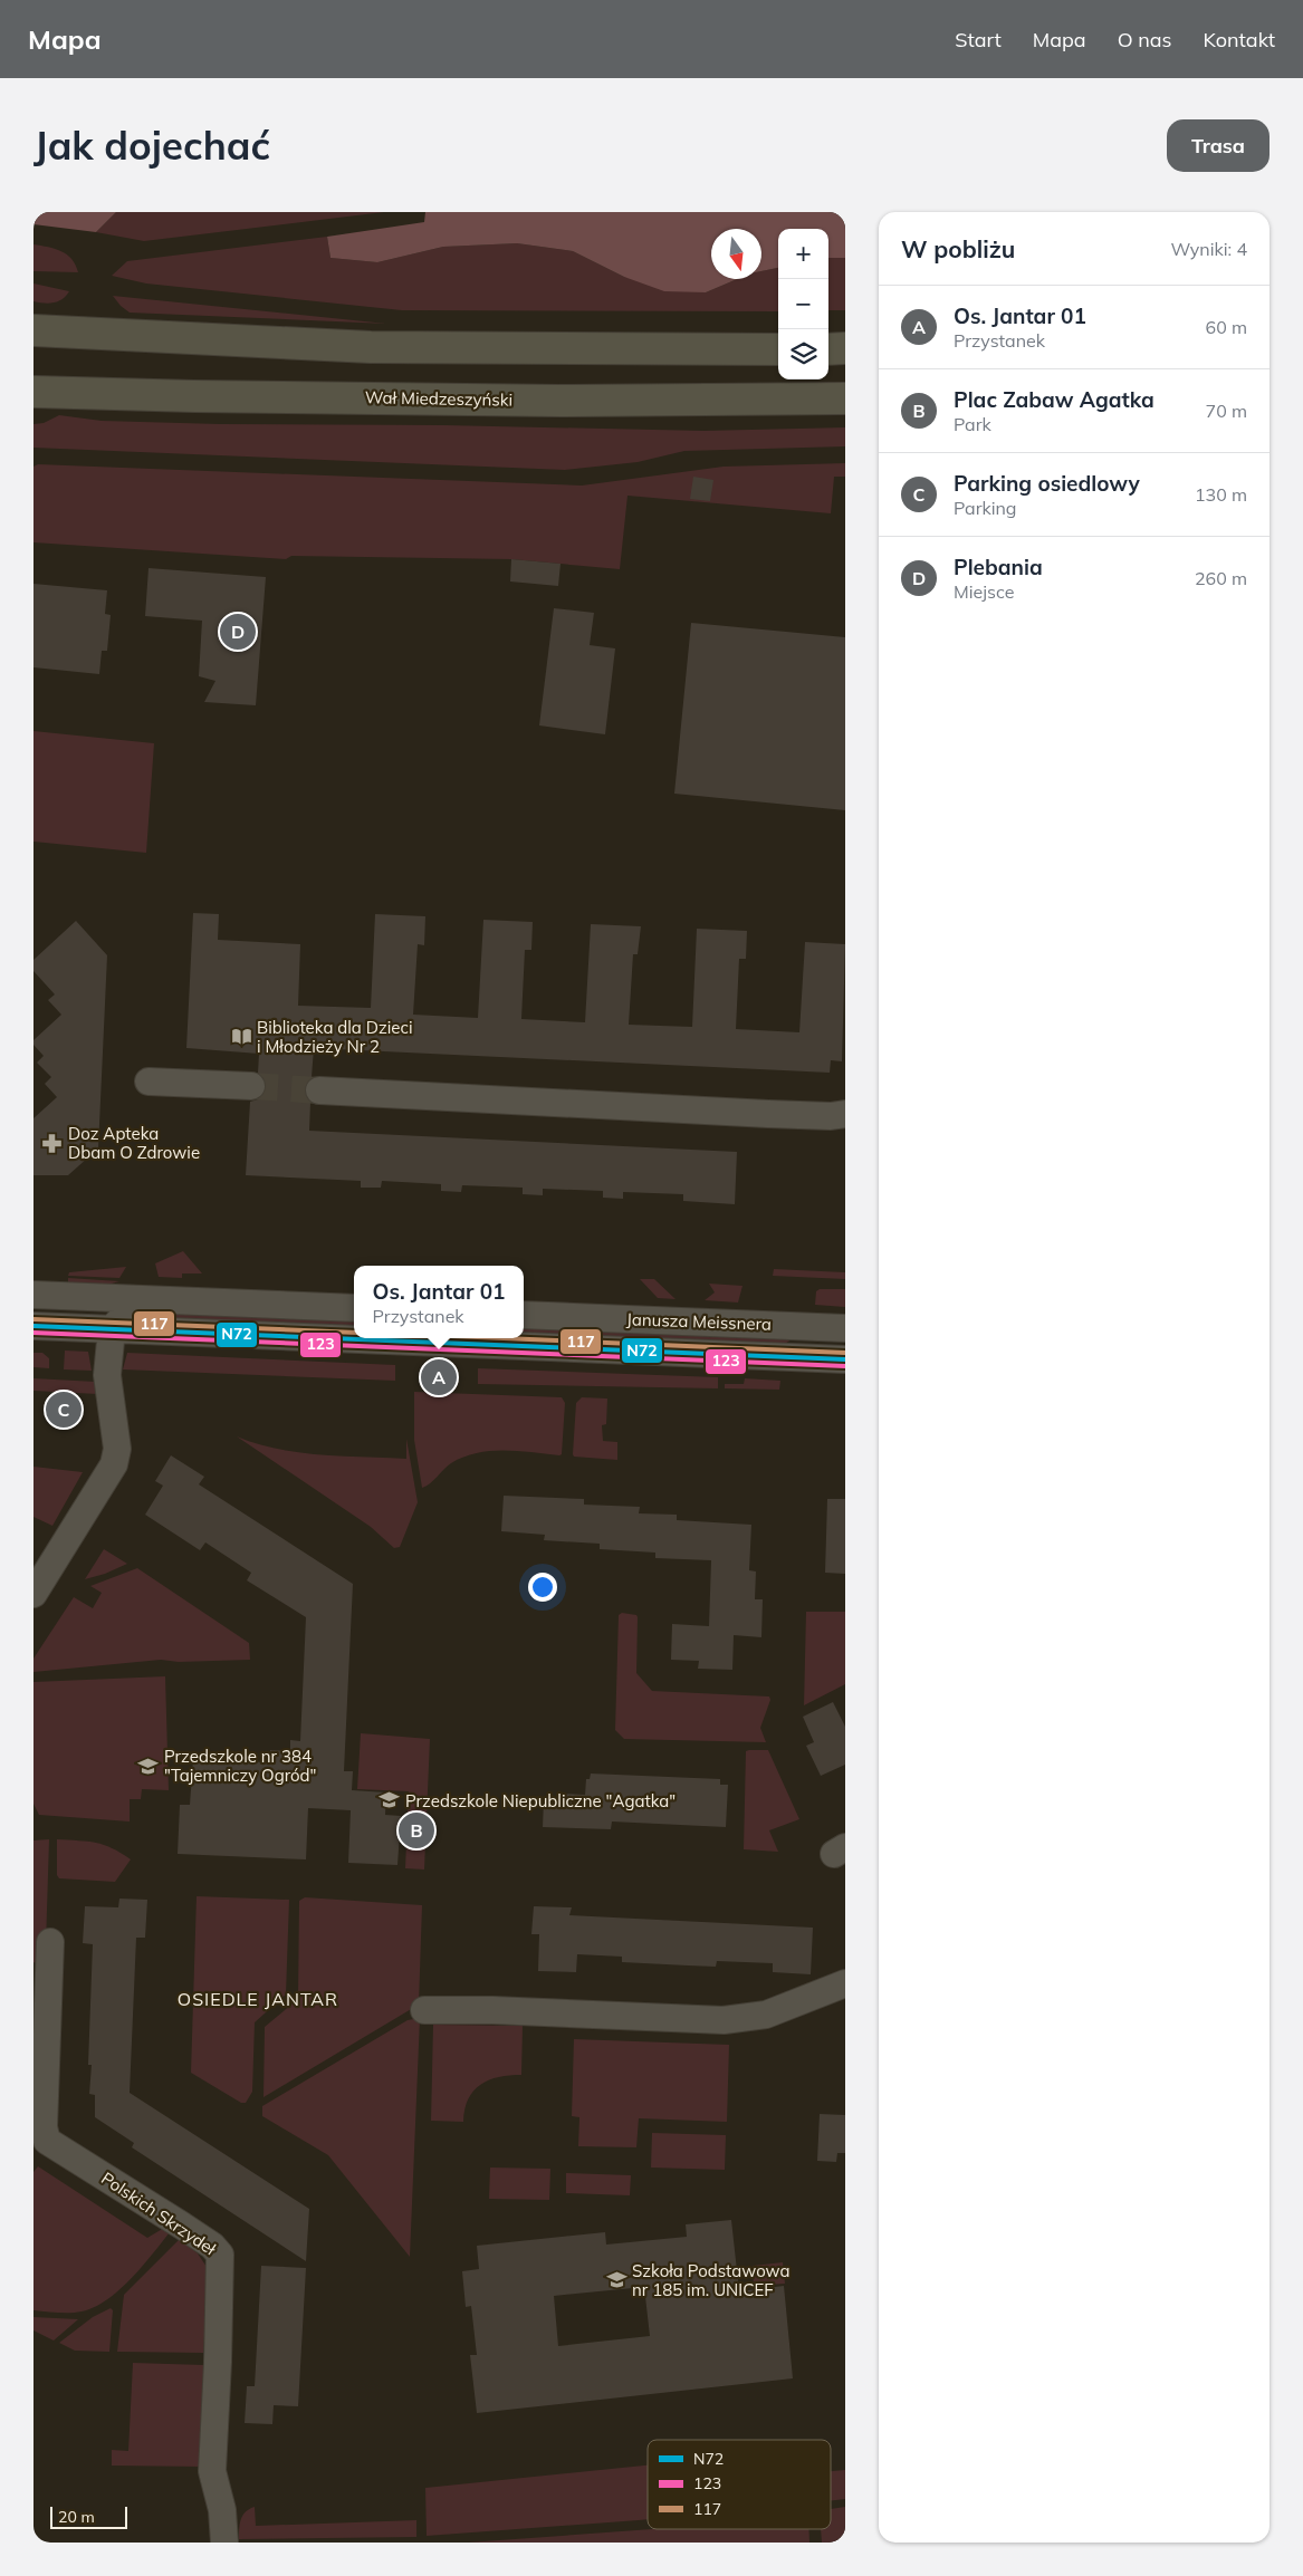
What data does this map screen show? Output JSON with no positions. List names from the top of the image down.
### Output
{
  "streets": {
    "main road": ["Wał Miedzeszyński"],
    "street": ["Janusza Meissnera", "Polskich Skrzydeł"]
  },
  "districts": ["OSIEDLE JANTAR"],
  "places": {
    "library": ["Biblioteka dla Dzieci i Młodzieży Nr 2"],
    "pharmacy": ["Doz Apteka Dbam O Zdrowie"],
    "school or university": ["Przedszkole nr 384 \"Tajemniczy Ogród\"", "Przedszkole Niepubliczne \"Agatka\"", "Szkoła Podstawowa nr 185 im. UNICEF"]
  },
  "lines": ["transit line 117", "transit line N72", "transit line 123"],
  "legend": ["N72", "123", "117"],
  "scale_bar": "20 m",
  "north": "bottom",
  "page": {
    "header": "Mapa",
    "nav": [
      "Start",
      "Mapa",
      "O nas",
      "Kontakt"
    ],
    "buttons": "Trasa",
    "title": "Jak dojechać",
    "heading": ["W pobliżu", "Wyniki: 4"],
    "map_buttons": ["+", "−"],
    "list": [
      {
        "mark": "A",
        "name": "Os. Jantar 01",
        "note": "Przystanek",
        "value": "60 m"
      },
      {
        "mark": "B",
        "name": "Plac Zabaw Agatka",
        "note": "Park",
        "value": "70 m"
      },
      {
        "mark": "C",
        "name": "Parking osiedlowy",
        "note": "Parking",
        "value": "130 m"
      },
      {
        "mark": "D",
        "name": "Plebania",
        "note": "Miejsce",
        "value": "260 m"
      }
    ],
    "pins": [
      "D",
      "A",
      "C",
      "B"
    ],
    "popup": ["Os. Jantar 01", "Przystanek"],
    "scale": "20 m"
  }
}
